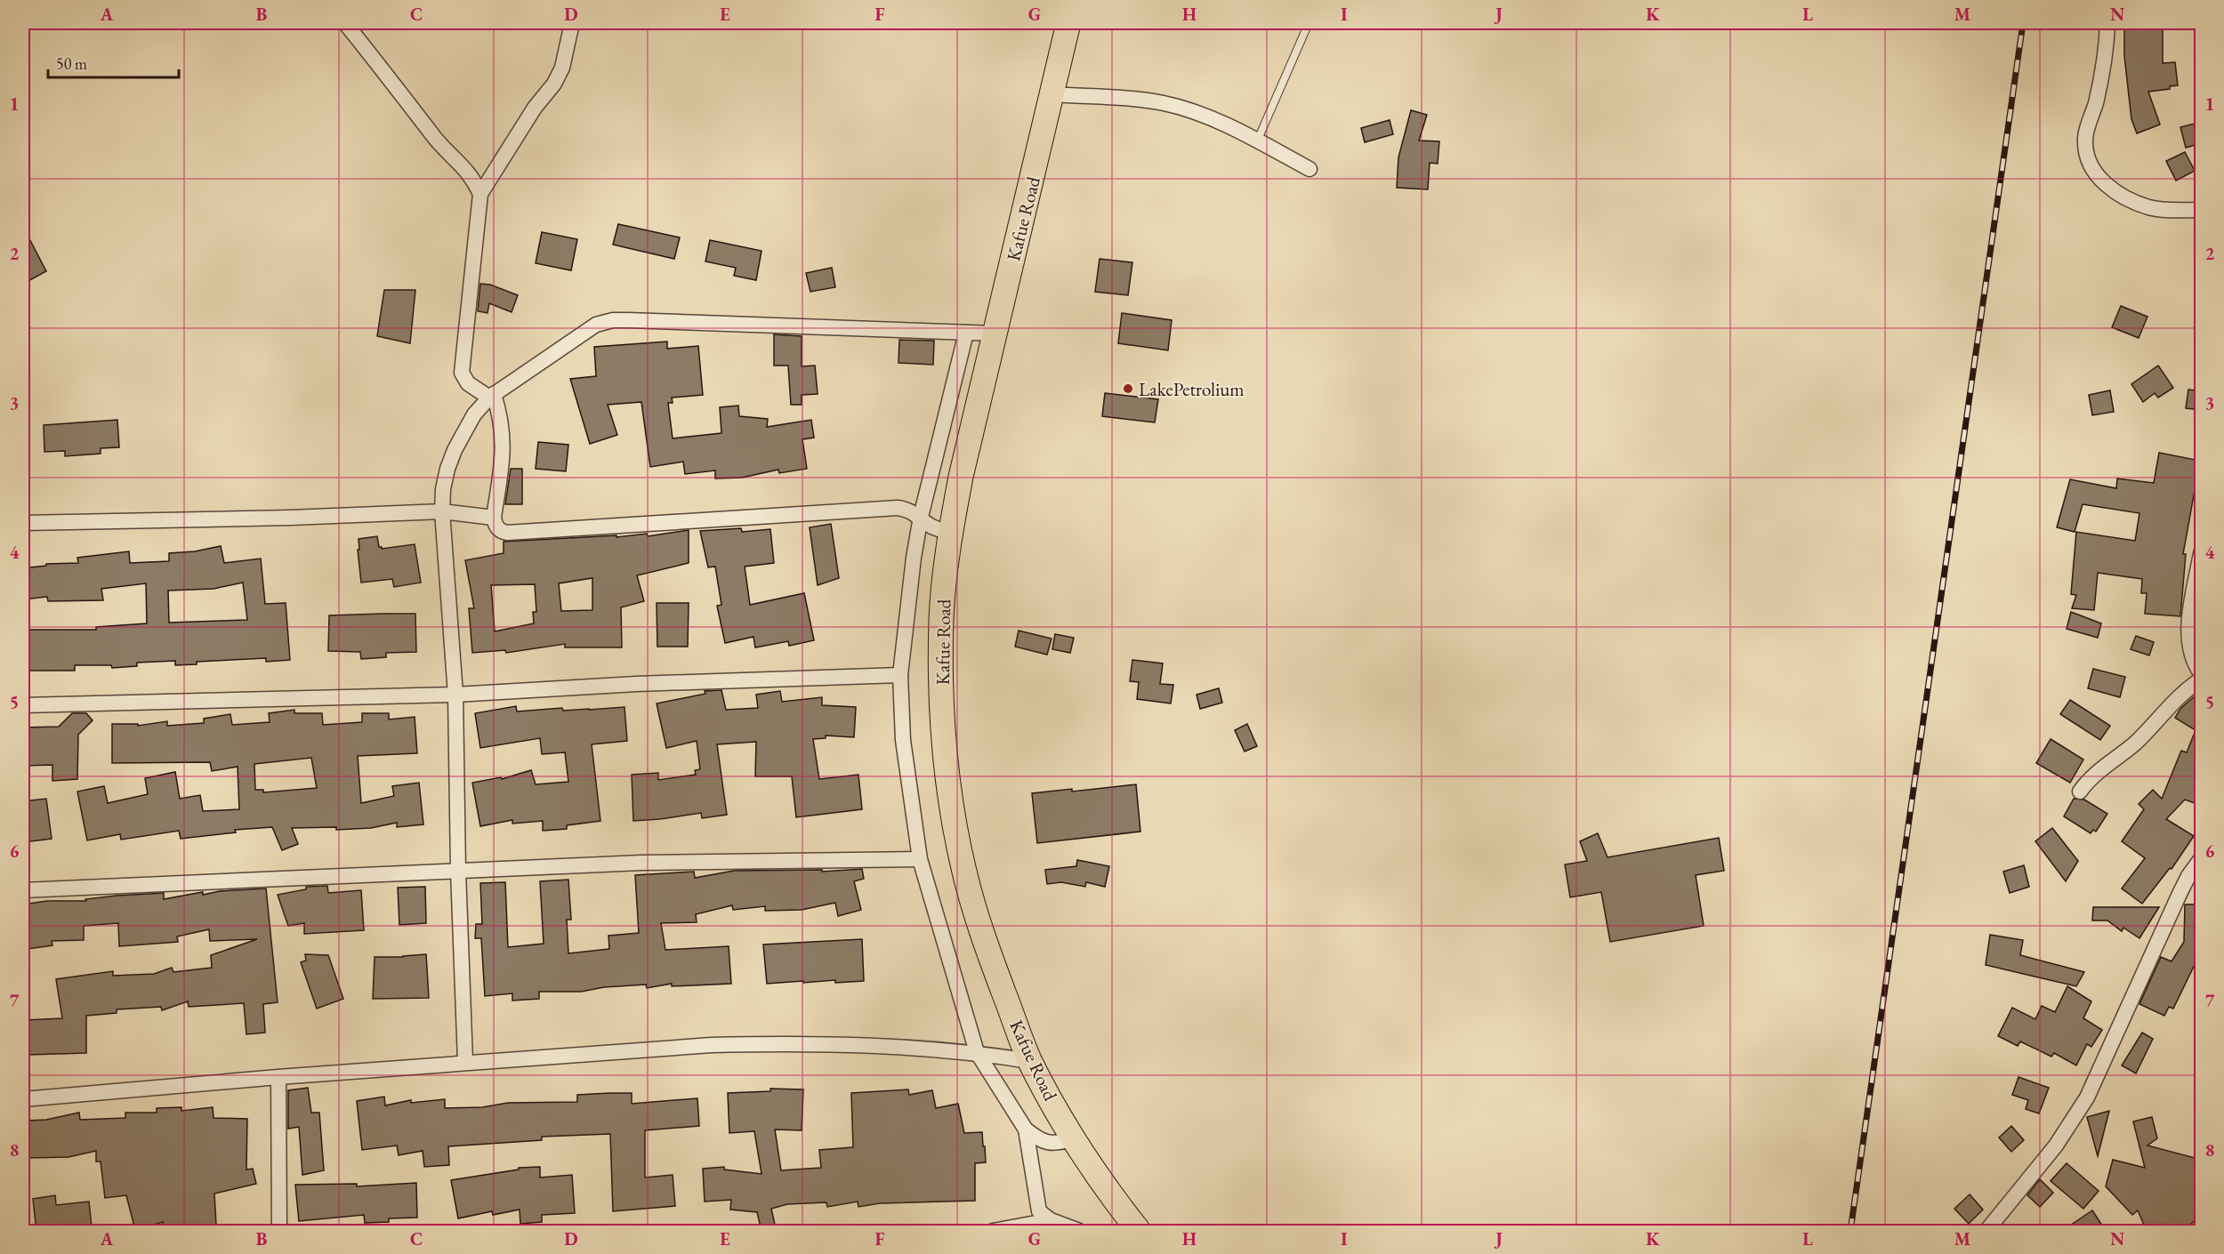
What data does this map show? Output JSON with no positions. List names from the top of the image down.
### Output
{
  "streets": {
    "highway": ["Kafue Road"]
  },
  "places": ["LakePetrolium"],
  "scale_bar": "50 m",
  "grid": {
    "columns": [
      "A",
      "B",
      "C",
      "D",
      "E",
      "F",
      "G",
      "H",
      "I",
      "J",
      "K",
      "L",
      "M",
      "N"
    ],
    "rows": [
      "1",
      "2",
      "3",
      "4",
      "5",
      "6",
      "7",
      "8"
    ]
  }
}
